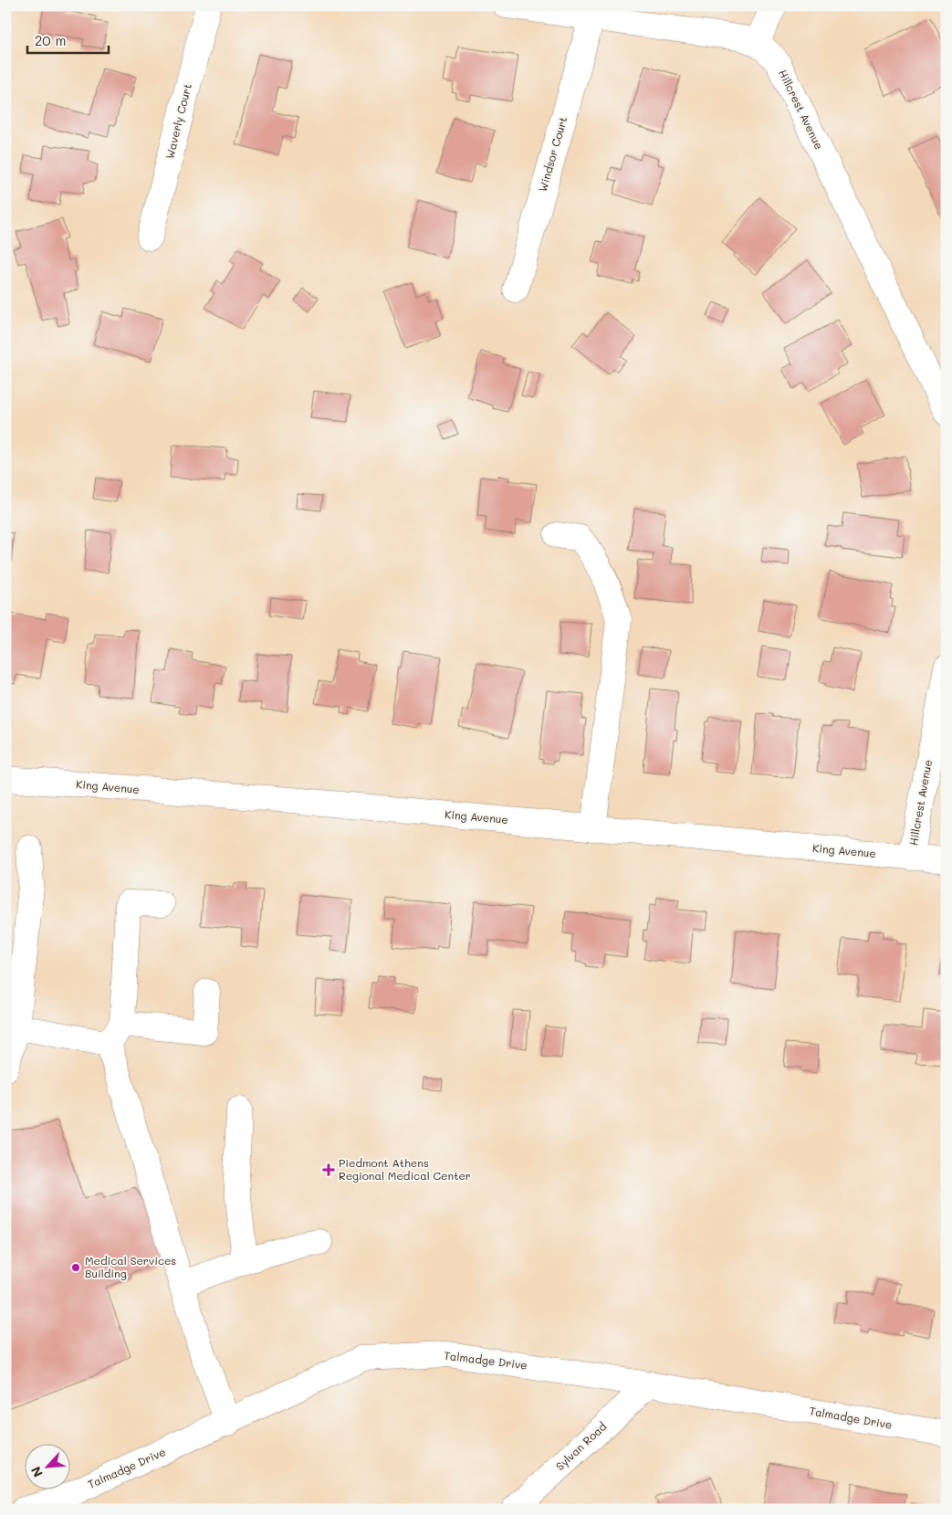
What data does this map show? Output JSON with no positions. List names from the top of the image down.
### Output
{
  "streets": {
    "street": [
      "Hillcrest Avenue",
      "Waverly Court",
      "Windsor Court",
      "King Avenue",
      "Talmadge Drive",
      "Sylvan Road"
    ]
  },
  "crossings": [
    ["Hillcrest Avenue", "Windsor Court"],
    ["Hillcrest Avenue", "King Avenue"],
    ["Talmadge Drive", "Sylvan Road"]
  ],
  "places": {
    "health": ["Piedmont Athens Regional Medical Center"],
    "other": ["Medical Services Building"]
  },
  "scale_bar": "20 m",
  "north": "bottom left"
}
